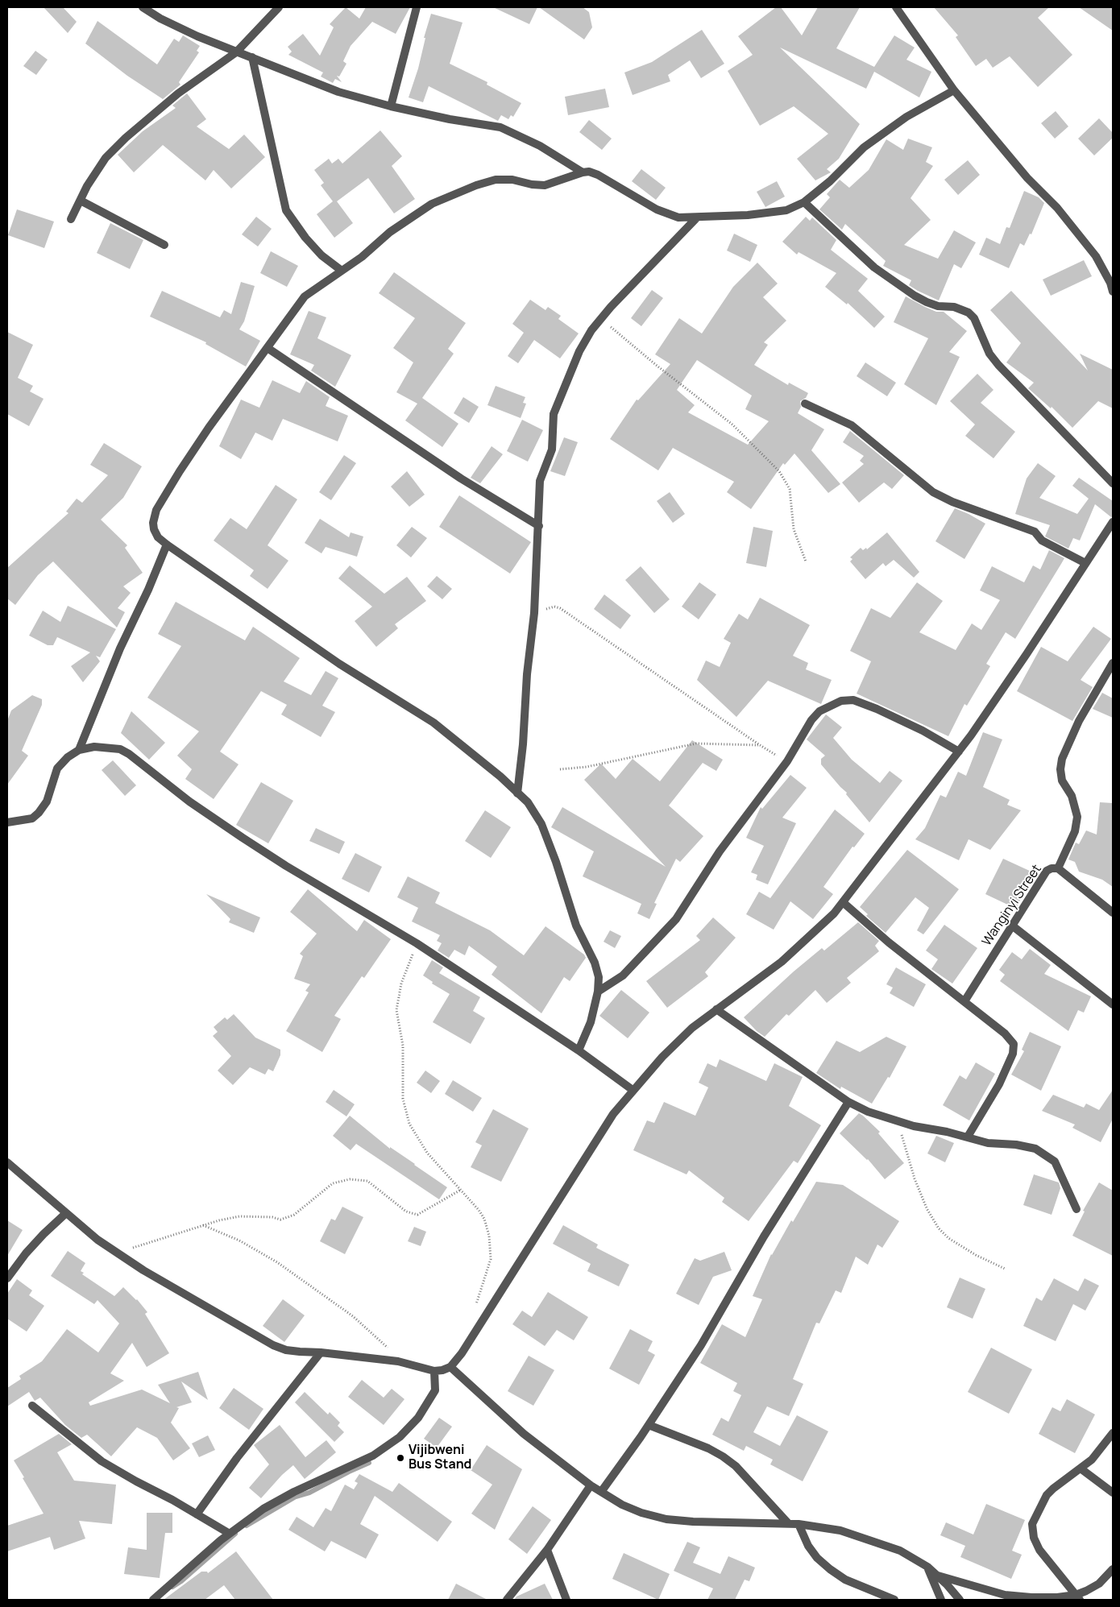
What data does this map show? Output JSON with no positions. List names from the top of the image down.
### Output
{
  "streets": {
    "street": ["Wanginyi Street"]
  },
  "places": ["Vijibweni Bus Stand"]
}
